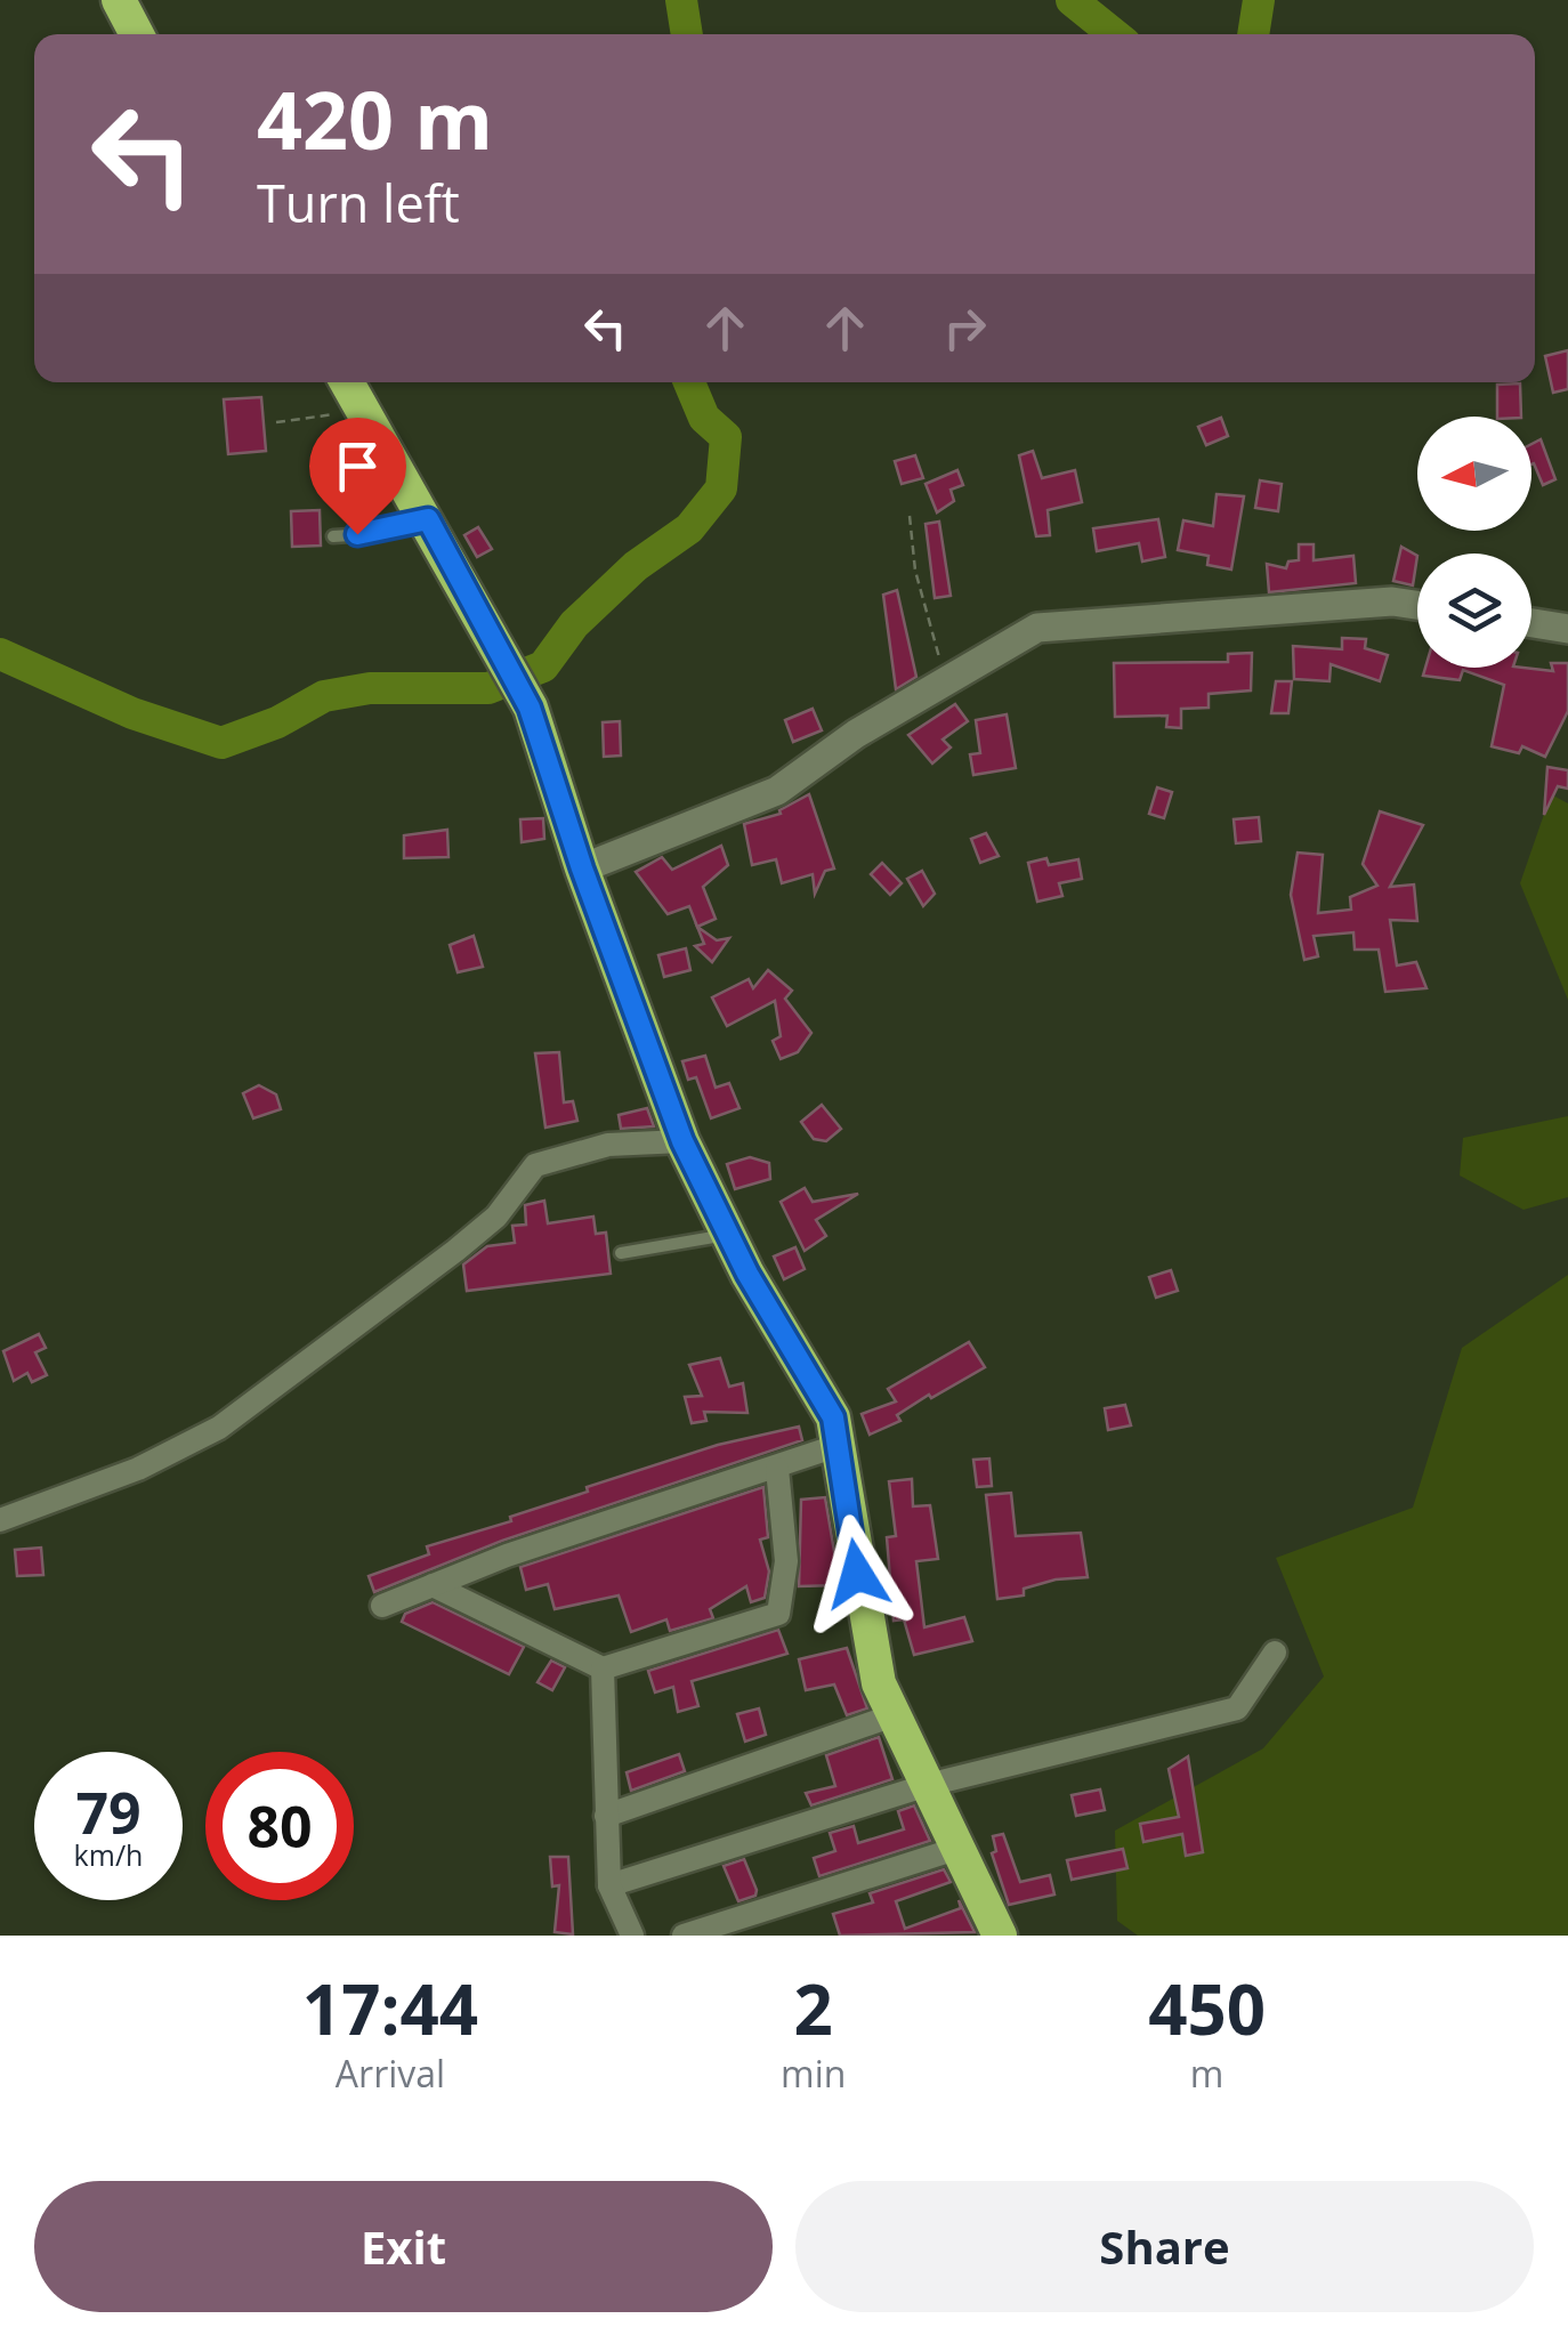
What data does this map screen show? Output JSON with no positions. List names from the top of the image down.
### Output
{
  "north": "left",
  "page": {
    "turn": ["420 m", "Turn left"],
    "speed": "79 km/h",
    "limit": "80",
    "eta": [
      "17:44",
      "Arrival",
      "2",
      "min",
      "450",
      "m"
    ],
    "buttons": ["Exit", "Share"]
  }
}
